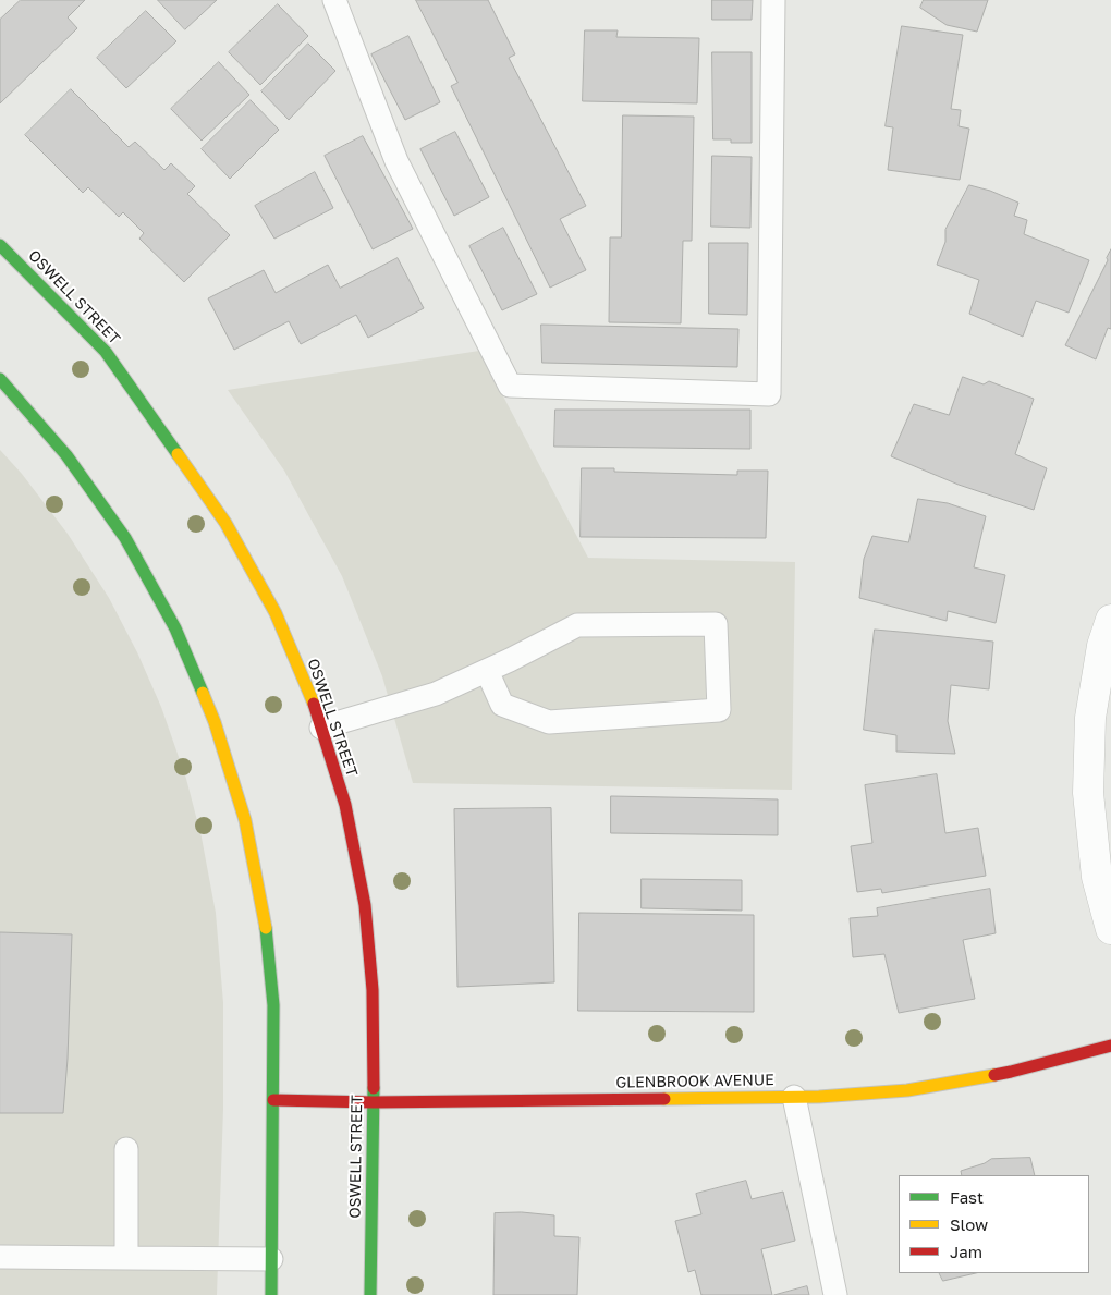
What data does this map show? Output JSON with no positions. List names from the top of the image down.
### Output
{
  "streets": {
    "main road": ["OSWELL STREET", "GLENBROOK AVENUE"]
  },
  "crossings": [
    ["OSWELL STREET", "GLENBROOK AVENUE"]
  ],
  "legend": ["Fast", "Slow", "Jam"]
}
